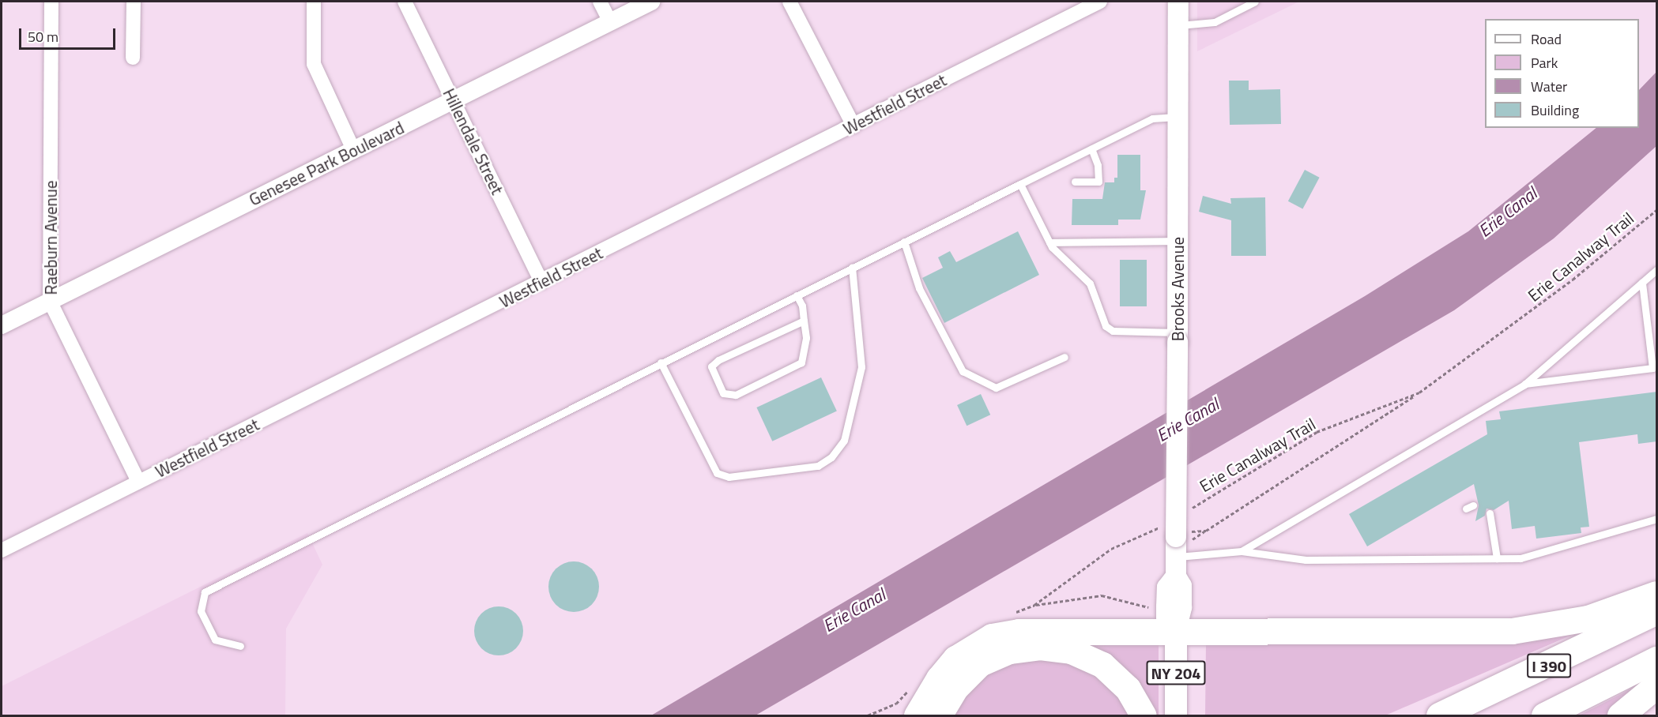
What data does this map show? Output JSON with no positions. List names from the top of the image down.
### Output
{
  "streets": {
    "highway": ["I 390"],
    "main road": ["Brooks Avenue", "NY 204"],
    "street": [
      "Westfield Street",
      "Hillendale Street",
      "Genesee Park Boulevard",
      "Raeburn Avenue"
    ],
    "path": ["Erie Canalway Trail"]
  },
  "crossings": [
    ["Westfield Street", "Hillendale Street"],
    ["Westfield Street", "Raeburn Avenue"],
    ["Hillendale Street", "Genesee Park Boulevard"],
    ["Genesee Park Boulevard", "Raeburn Avenue"]
  ],
  "water": ["Erie Canal"],
  "legend": [
    "Road",
    "Park",
    "Water",
    "Building"
  ],
  "scale_bar": "50 m"
}
